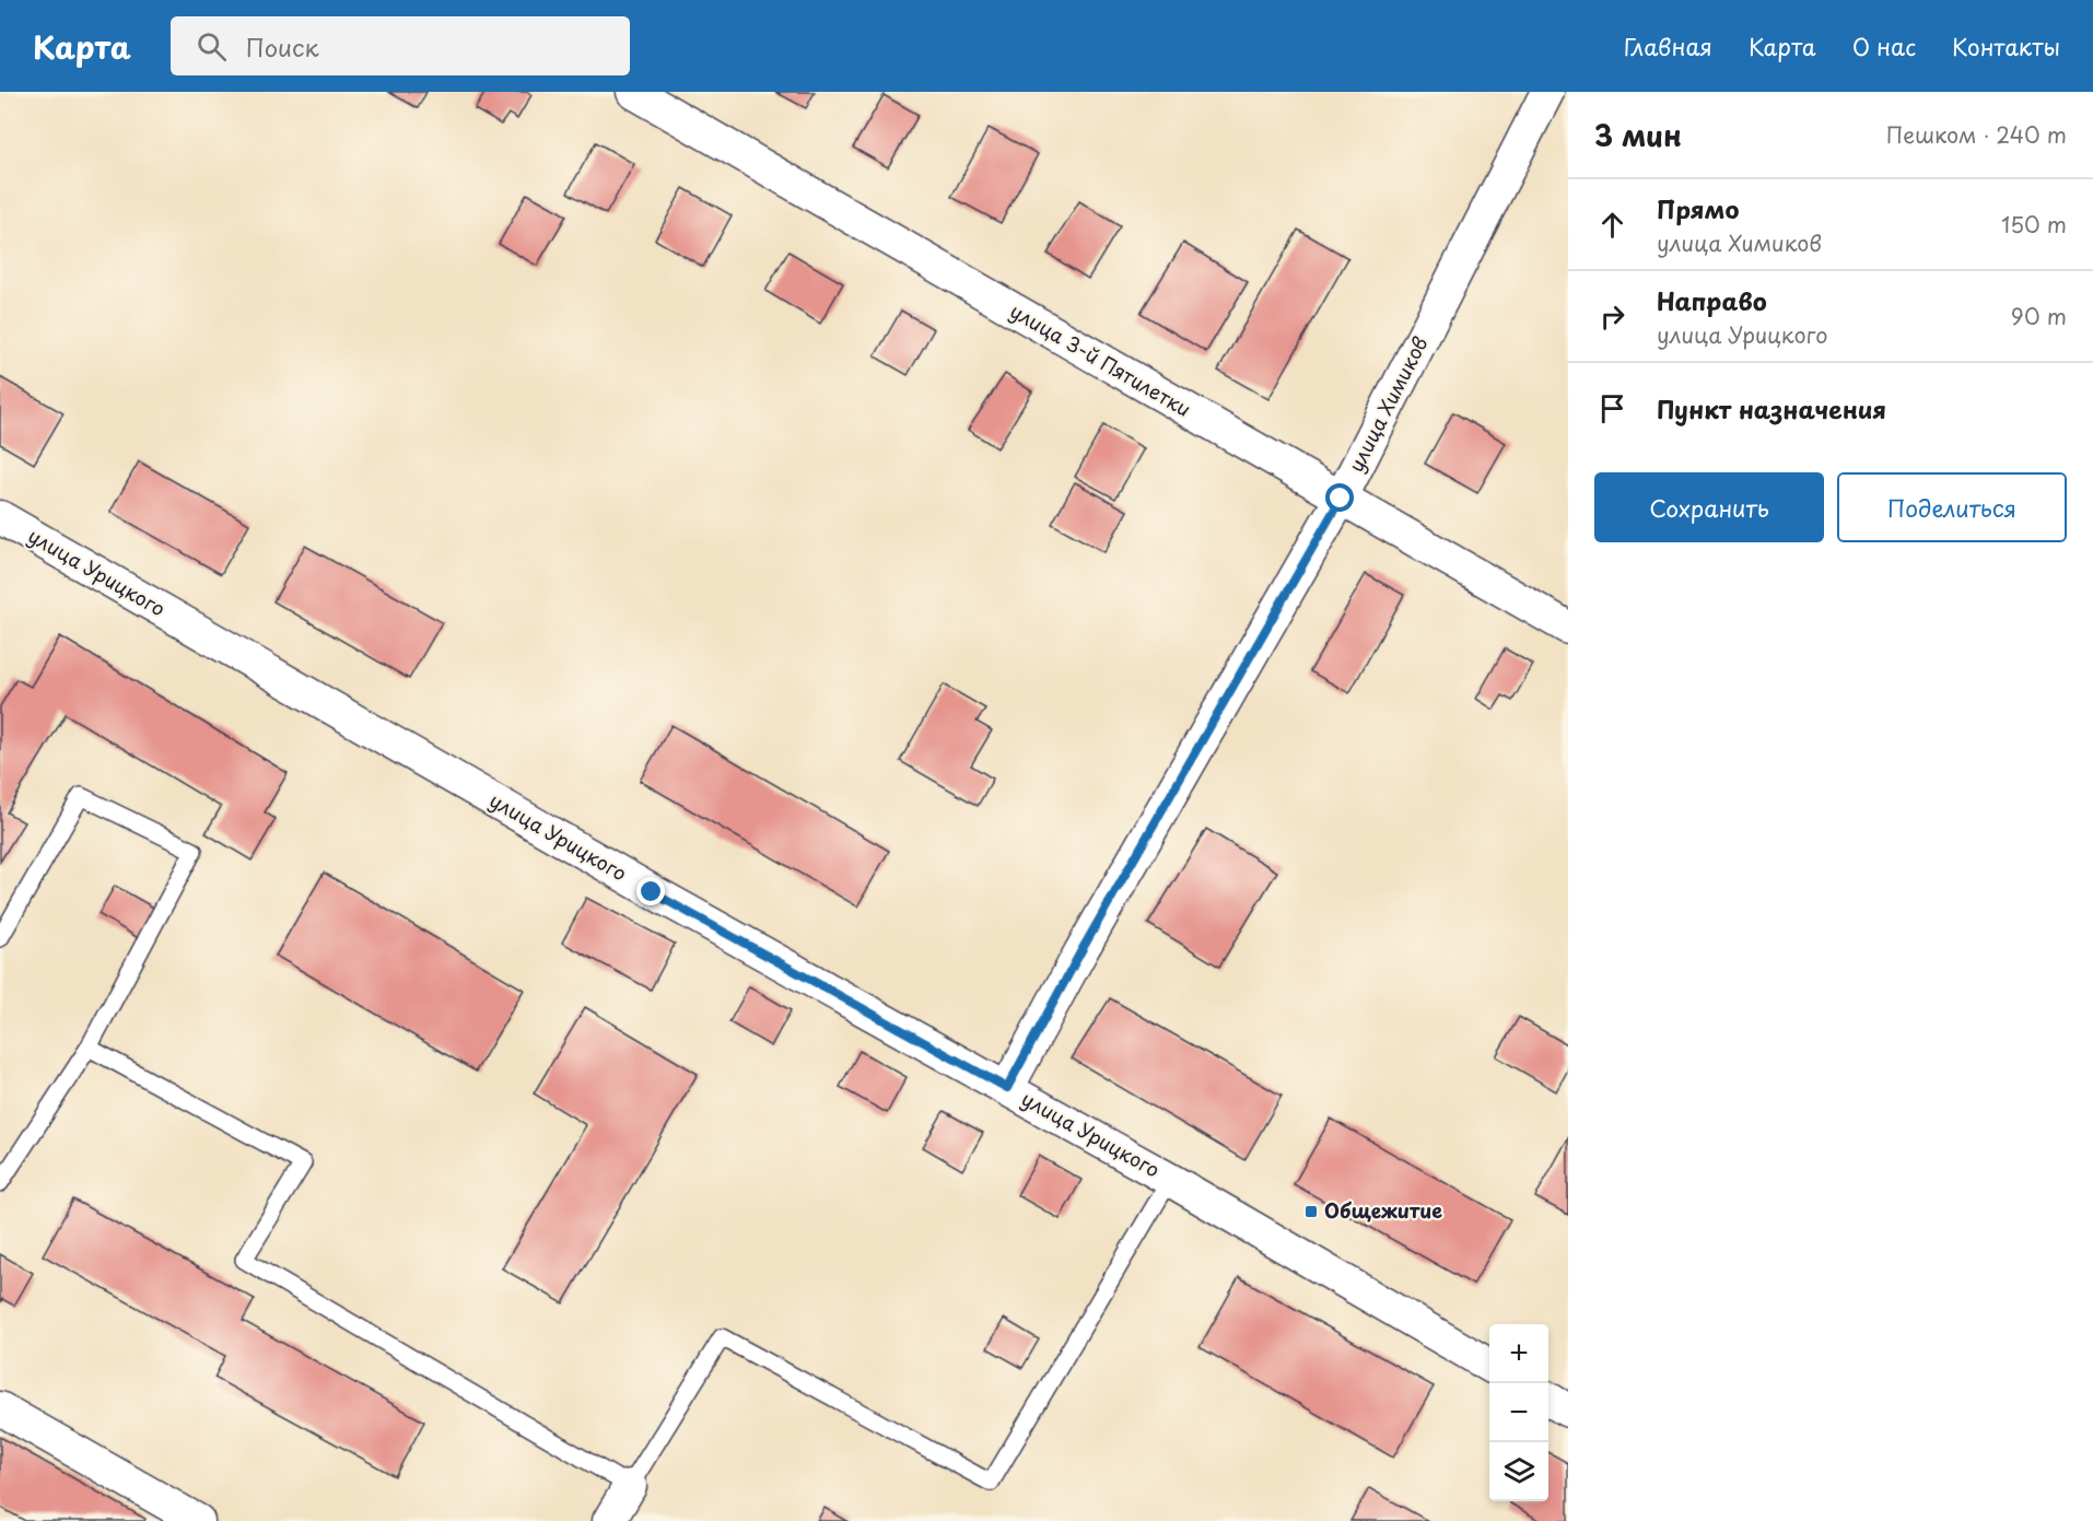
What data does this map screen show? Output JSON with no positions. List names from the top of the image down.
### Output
{
  "streets": {
    "street": ["улица 3-й Пятилетки", "улица Химиков", "улица Урицкого"]
  },
  "crossings": [
    ["улица 3-й Пятилетки", "улица Химиков"],
    ["улица Химиков", "улица Урицкого"]
  ],
  "places": {
    "transit": ["Общежитие"]
  },
  "page": {
    "header": "Карта",
    "search": "Поиск",
    "nav": [
      "Главная",
      "Карта",
      "О нас",
      "Контакты"
    ],
    "heading": ["3 мин", "Пешком · 240 m"],
    "list": [
      ["Прямо", "улица Химиков", "150 m"],
      ["Направо", "улица Урицкого", "90 m"],
      "Пункт назначения"
    ],
    "buttons": ["Сохранить", "Поделиться"],
    "map_buttons": ["+", "−"]
  }
}
